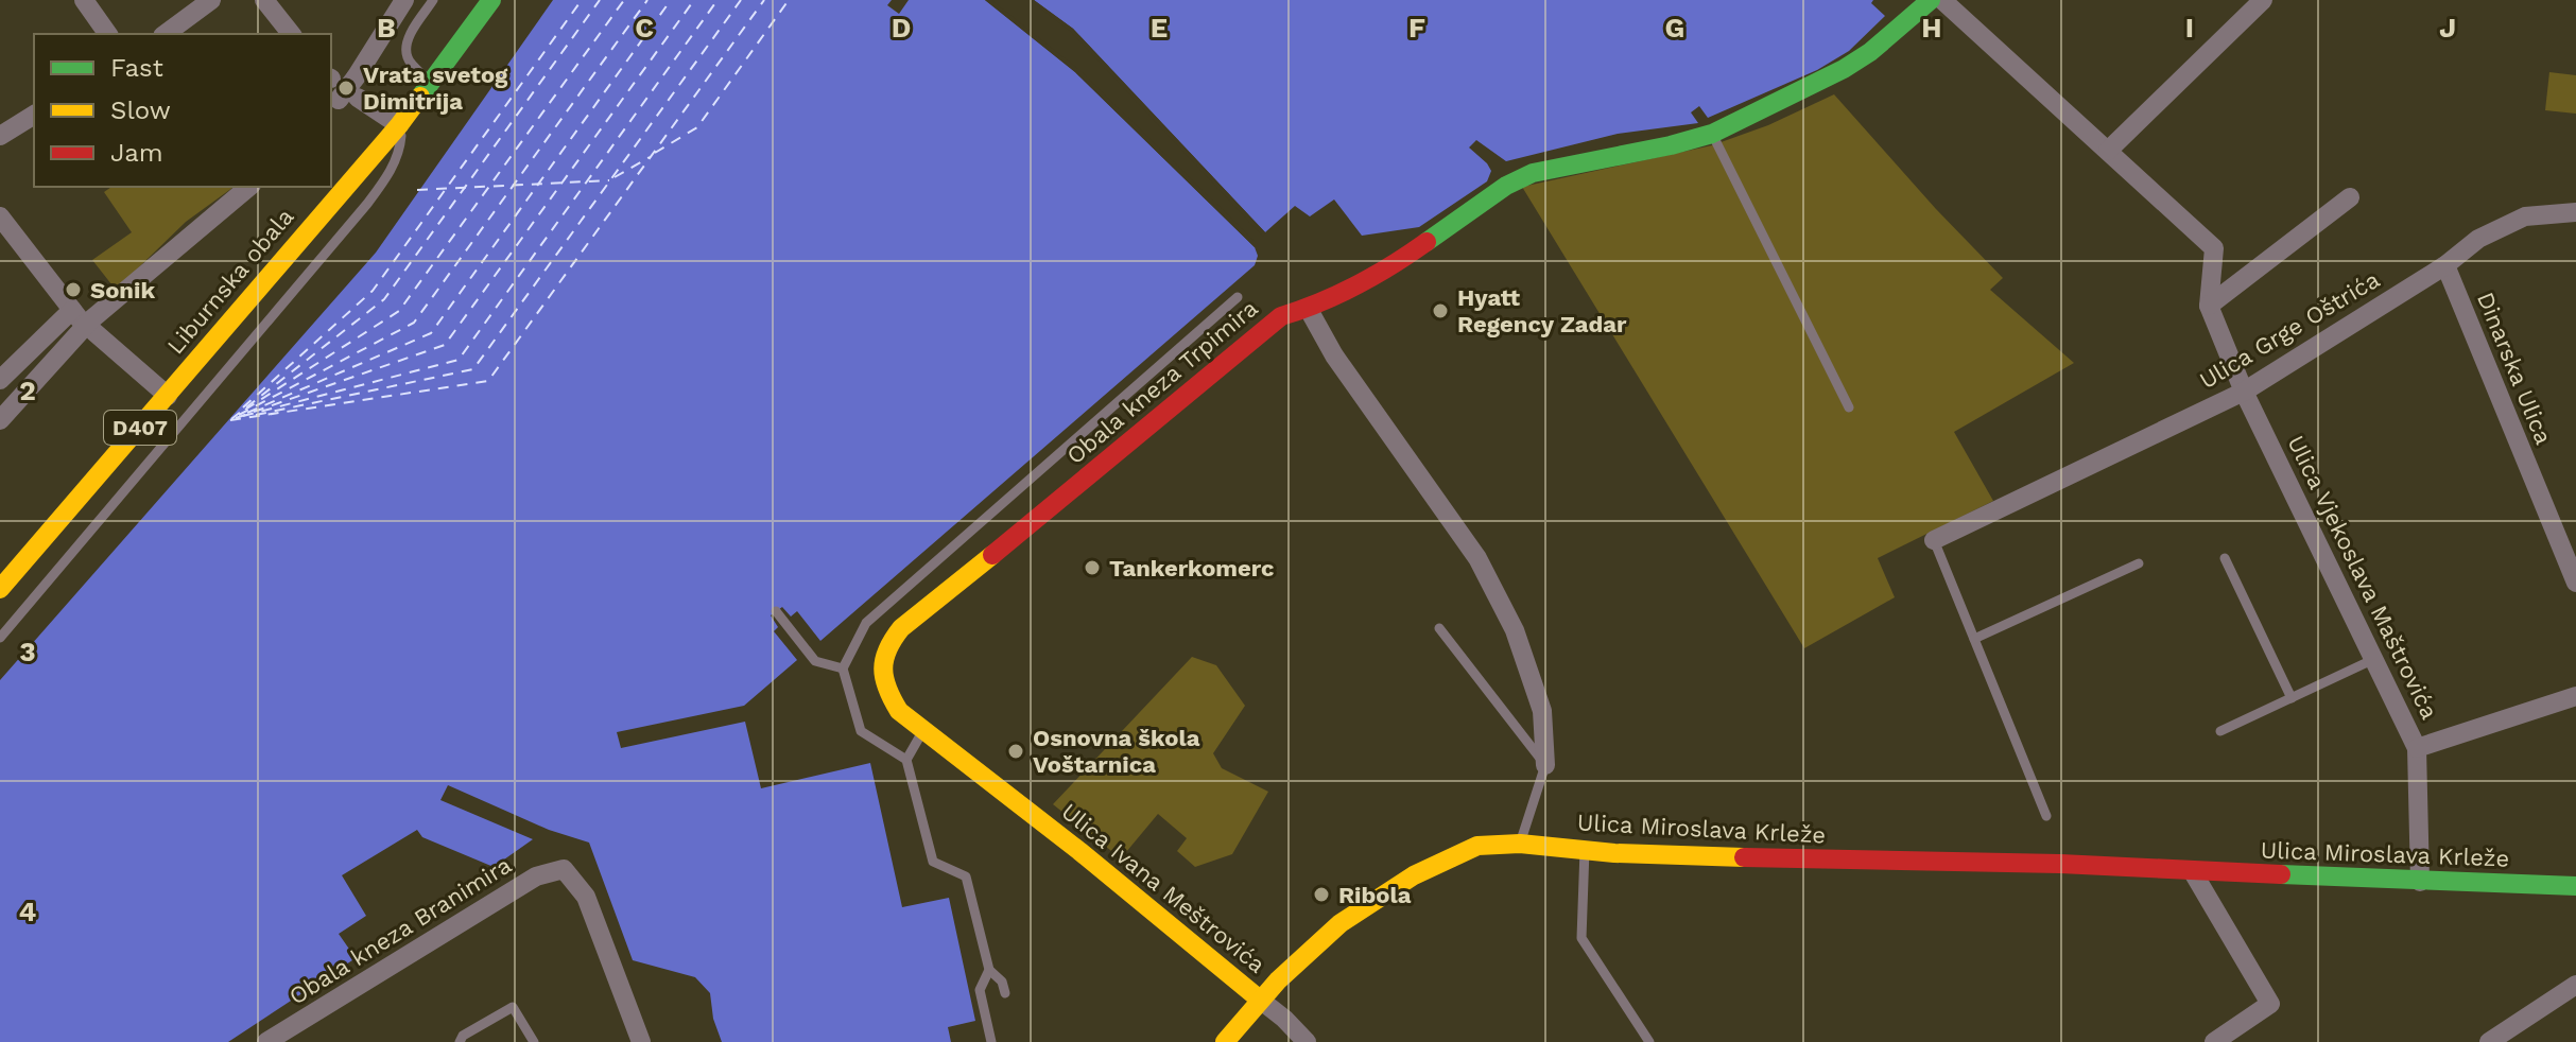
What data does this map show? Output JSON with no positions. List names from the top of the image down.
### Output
{
  "streets": {
    "street": [
      "Liburnska obala",
      "Ulica Grge Oštrića",
      "Dinarska Ulica",
      "Obala kneza Trpimira",
      "D407",
      "Ulica Vjekoslava Maštrovića",
      "Ulica Miroslava Krleže",
      "Ulica Ivana Meštrovića",
      "Obala kneza Branimira"
    ]
  },
  "crossings": [
    ["Ulica Grge Oštrića", "Dinarska Ulica"],
    ["Ulica Grge Oštrića", "Ulica Vjekoslava Maštrovića"],
    ["Obala kneza Trpimira", "Ulica Ivana Meštrovića"],
    ["Ulica Vjekoslava Maštrovića", "Ulica Miroslava Krleže"],
    ["Ulica Miroslava Krleže", "Ulica Ivana Meštrovića"]
  ],
  "places": [
    "Vrata svetog Dimitrija",
    "Sonik",
    "Hyatt Regency Zadar",
    "Tankerkomerc",
    "Osnovna škola Voštarnica",
    "Ribola"
  ],
  "legend": ["Fast", "Slow", "Jam"],
  "grid": {
    "columns": [
      "B",
      "C",
      "D",
      "E",
      "F",
      "G",
      "H",
      "I",
      "J"
    ],
    "rows": ["2", "3", "4"]
  }
}
